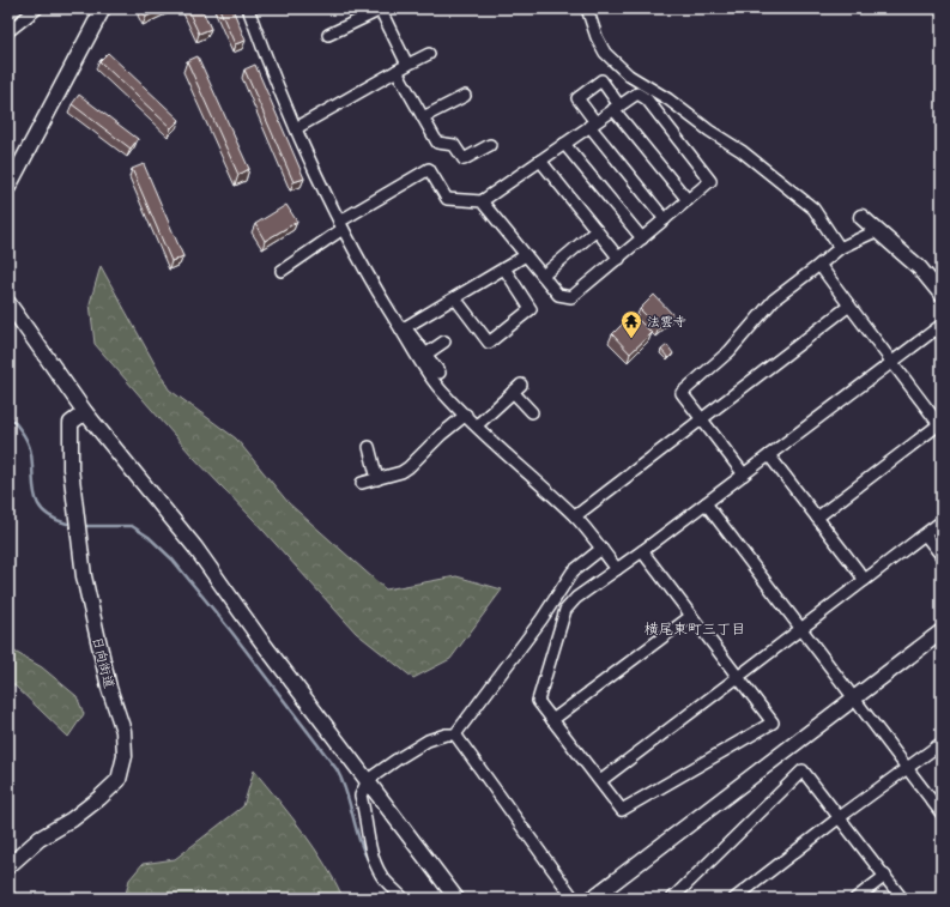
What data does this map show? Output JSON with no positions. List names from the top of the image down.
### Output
{
  "streets": {
    "street": ["日向街道"]
  },
  "districts": ["横尾東町三丁目"],
  "places": {
    "temple": ["法雲寺"]
  }
}
